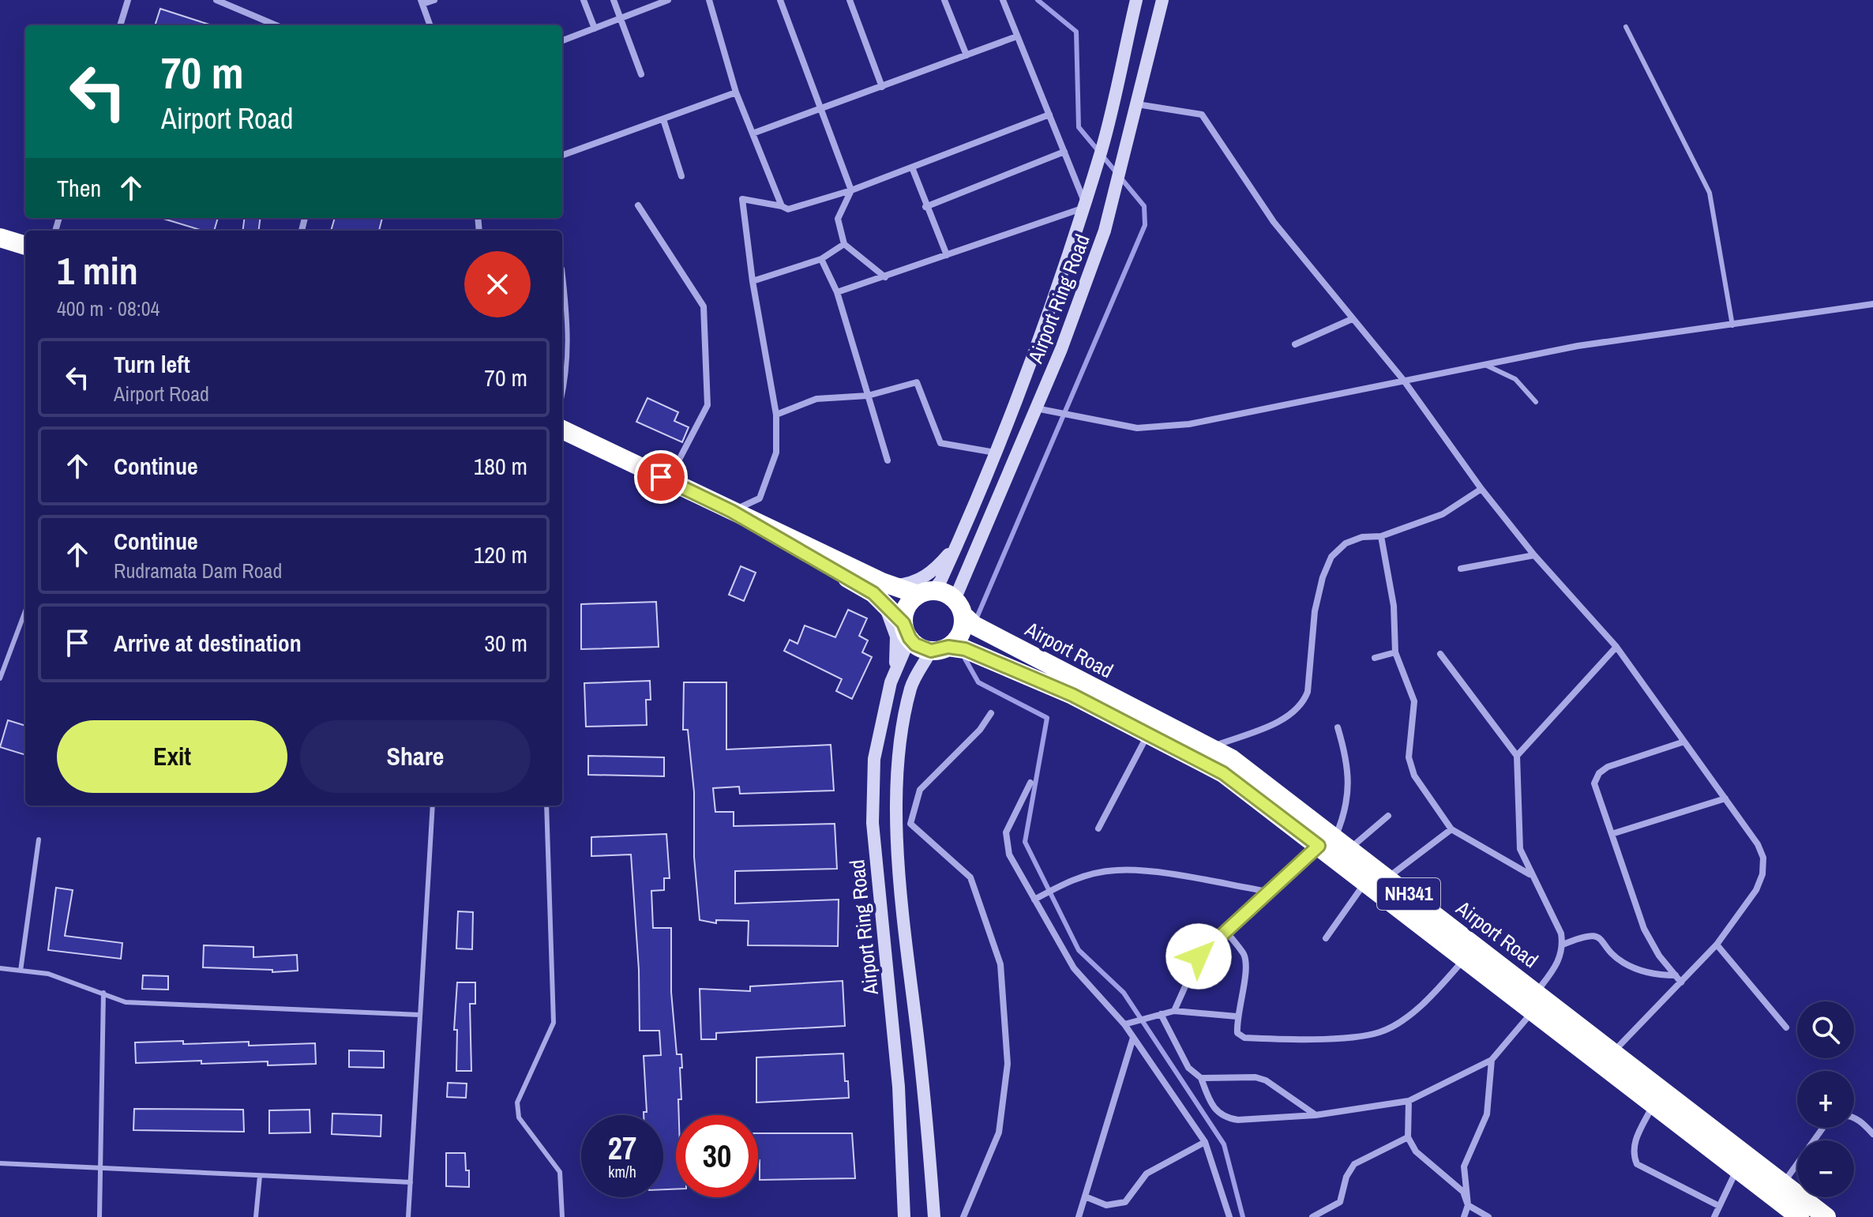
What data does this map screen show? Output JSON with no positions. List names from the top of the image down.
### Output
{
  "streets": {
    "highway": ["Airport Road", "NH341"],
    "main road": ["Airport Ring Road"]
  },
  "crossings": [
    ["Airport Ring Road", "Airport Road"],
    ["Airport Ring Road", "NH341"],
    ["Airport Road", "NH341"]
  ],
  "page": {
    "turn": ["70 m", "Airport Road"],
    "then": "Then",
    "heading": ["1 min", "400 m · 08:04"],
    "list": [
      {
        "name": "Turn left",
        "note": "Airport Road",
        "value": "70 m"
      },
      {
        "name": "Continue",
        "value": "180 m"
      },
      {
        "name": "Continue",
        "note": "Rudramata Dam Road",
        "value": "120 m"
      },
      {
        "name": "Arrive at destination",
        "value": "30 m"
      }
    ],
    "buttons": ["Exit", "Share"],
    "map_buttons": ["+", "−"],
    "speed": "27 km/h",
    "limit": "30"
  }
}
